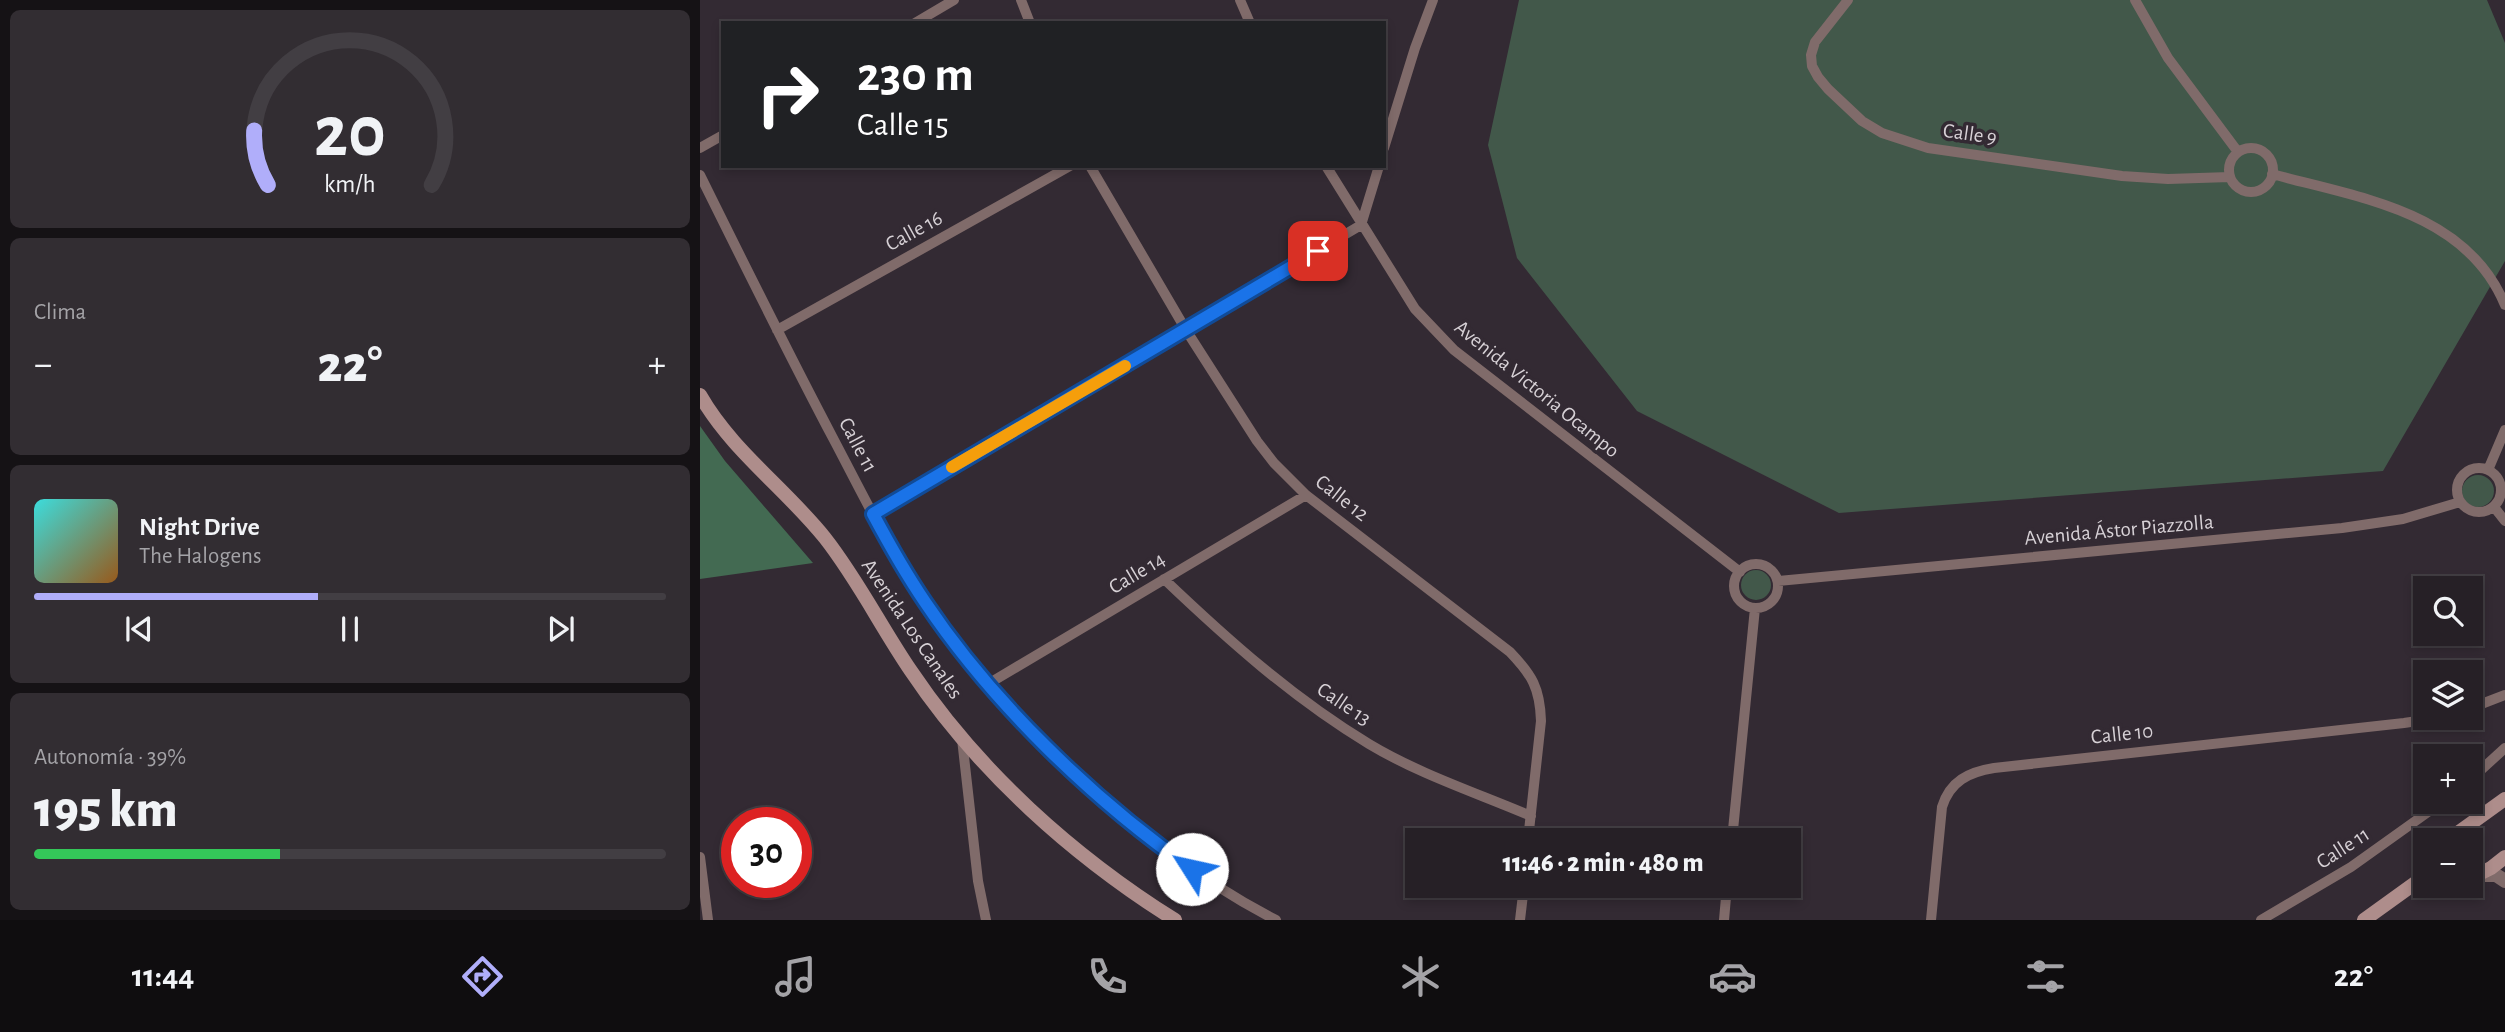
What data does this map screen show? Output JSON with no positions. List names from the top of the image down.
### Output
{
  "streets": {
    "main road": ["Avenida Los Canales"],
    "street": [
      "Calle 9",
      "Calle 16",
      "Avenida Victoria Ocampo",
      "Calle 11",
      "Calle 12",
      "Avenida Ástor Piazzolla",
      "Calle 14",
      "Calle 13",
      "Calle 10"
    ]
  },
  "crossings": [
    ["Calle 16", "Calle 11"],
    ["Avenida Victoria Ocampo", "Avenida Ástor Piazzolla"],
    ["Calle 11", "Calle 14"],
    ["Calle 12", "Calle 14"],
    ["Calle 12", "Calle 13"],
    ["Calle 14", "Calle 13"]
  ],
  "page": {
    "turn": ["230 m", "Calle 15"],
    "tile": [
      "Clima",
      ["Autonomía · 39%", "195 km"]
    ],
    "heat": ["−", "22°", "+"],
    "song": ["Night Drive", "The Halogens"],
    "map_buttons": ["+", "−"],
    "limit": "30",
    "trip": "11:46 · 2 min · 480 m",
    "tabs": ["11:44", "22°"],
    "gauge": ["20", "km/h"]
  }
}
